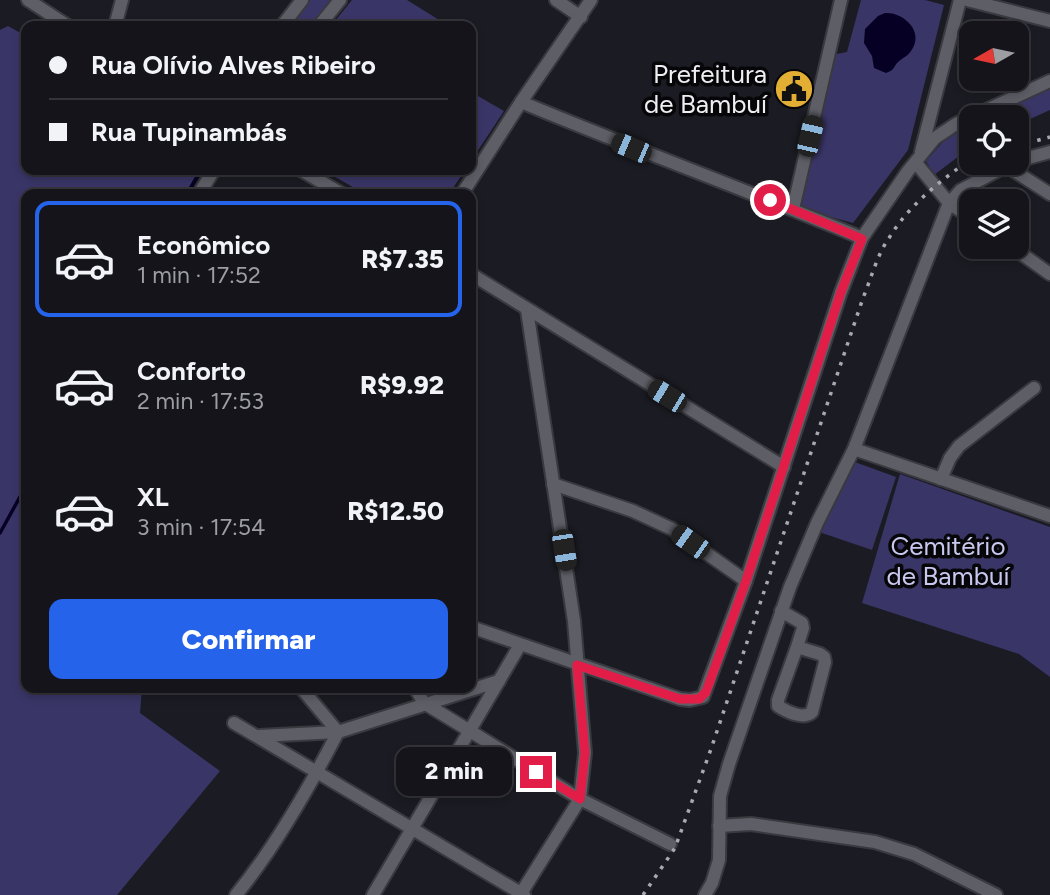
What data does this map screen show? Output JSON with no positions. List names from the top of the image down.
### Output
{
  "parks": ["Cemitério de Bambuí"],
  "places": {
    "public building": ["Prefeitura de Bambuí"]
  },
  "north": "left",
  "page": {
    "banner": ["Rua Olívio Alves Ribeiro", "Rua Tupinambás"],
    "list": [
      {
        "name": "Econômico",
        "note": "1 min · 17:52",
        "value": "R$7.35"
      },
      {
        "name": "Conforto",
        "note": "2 min · 17:53",
        "value": "R$9.92"
      },
      {
        "name": "XL",
        "note": "3 min · 17:54",
        "value": "R$12.50"
      }
    ],
    "buttons": "Confirmar",
    "bubble": "2 min"
  }
}
